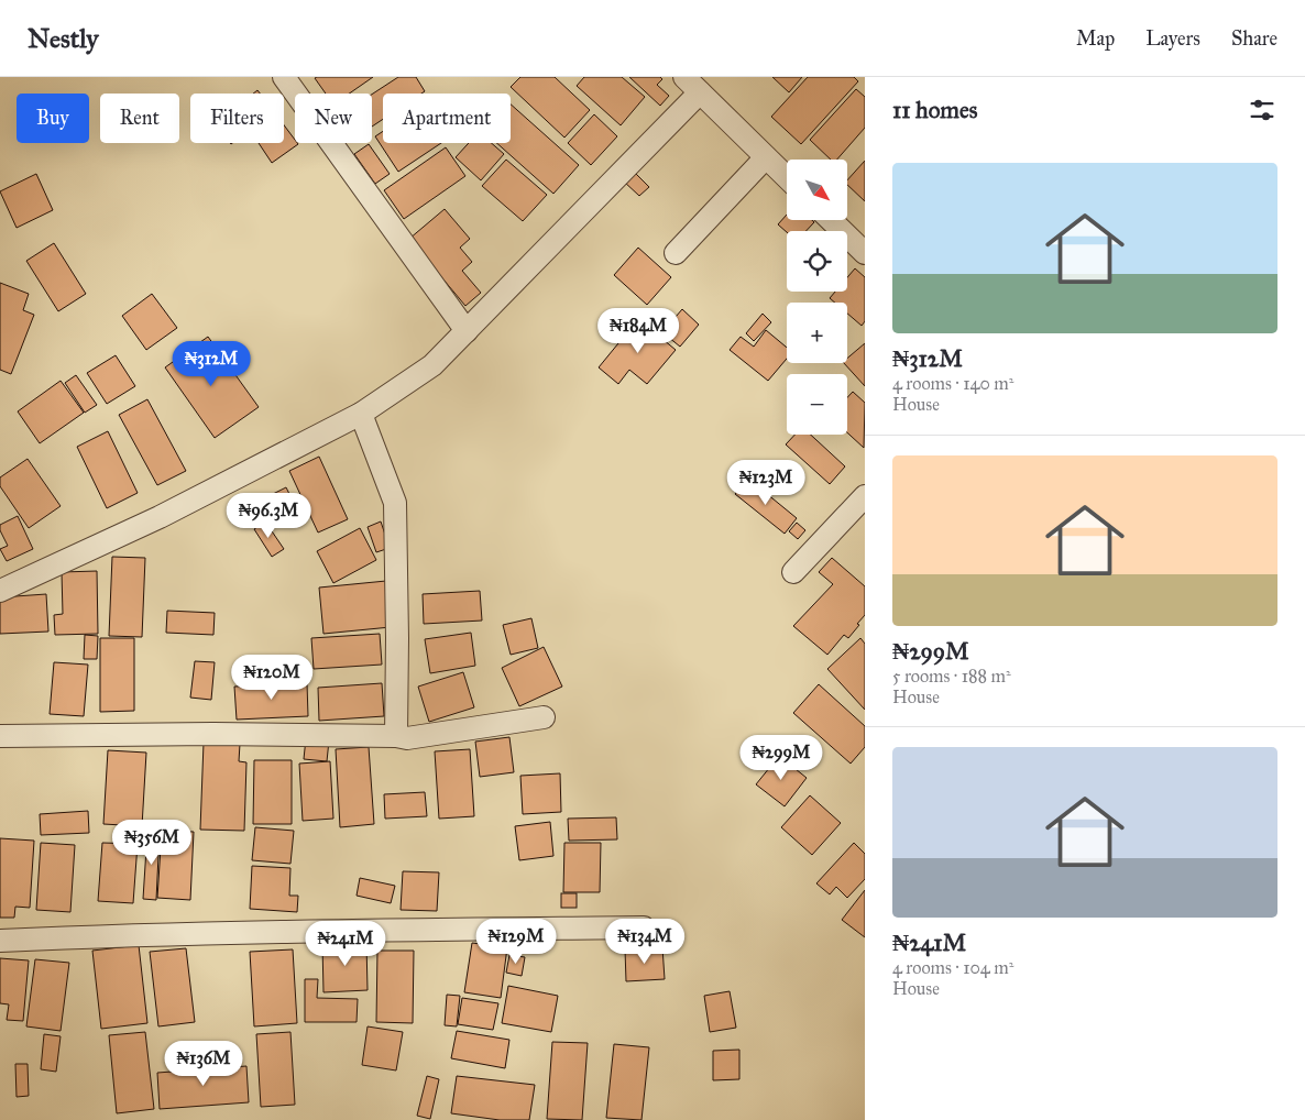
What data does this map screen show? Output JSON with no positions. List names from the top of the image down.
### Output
{
  "north": "bottom right",
  "page": {
    "header": "Nestly",
    "nav": ["Map", "Layers", "Share"],
    "heading": "11 homes",
    "chip": [
      "Buy",
      "Rent",
      "Filters",
      "New",
      "Apartment"
    ],
    "list": [
      {
        "name": "₦312M",
        "note": "4 rooms · 140 m² · House"
      },
      {
        "name": "₦299M",
        "note": "5 rooms · 188 m² · House"
      },
      {
        "name": "₦241M",
        "note": "4 rooms · 104 m² · House"
      }
    ],
    "map_buttons": ["+", "−"],
    "price": [
      "₦184M",
      "₦312M",
      "₦123M",
      "₦96.3M",
      "₦120M",
      "₦299M",
      "₦356M",
      "₦129M",
      "₦134M",
      "₦241M",
      "₦136M"
    ]
  }
}
